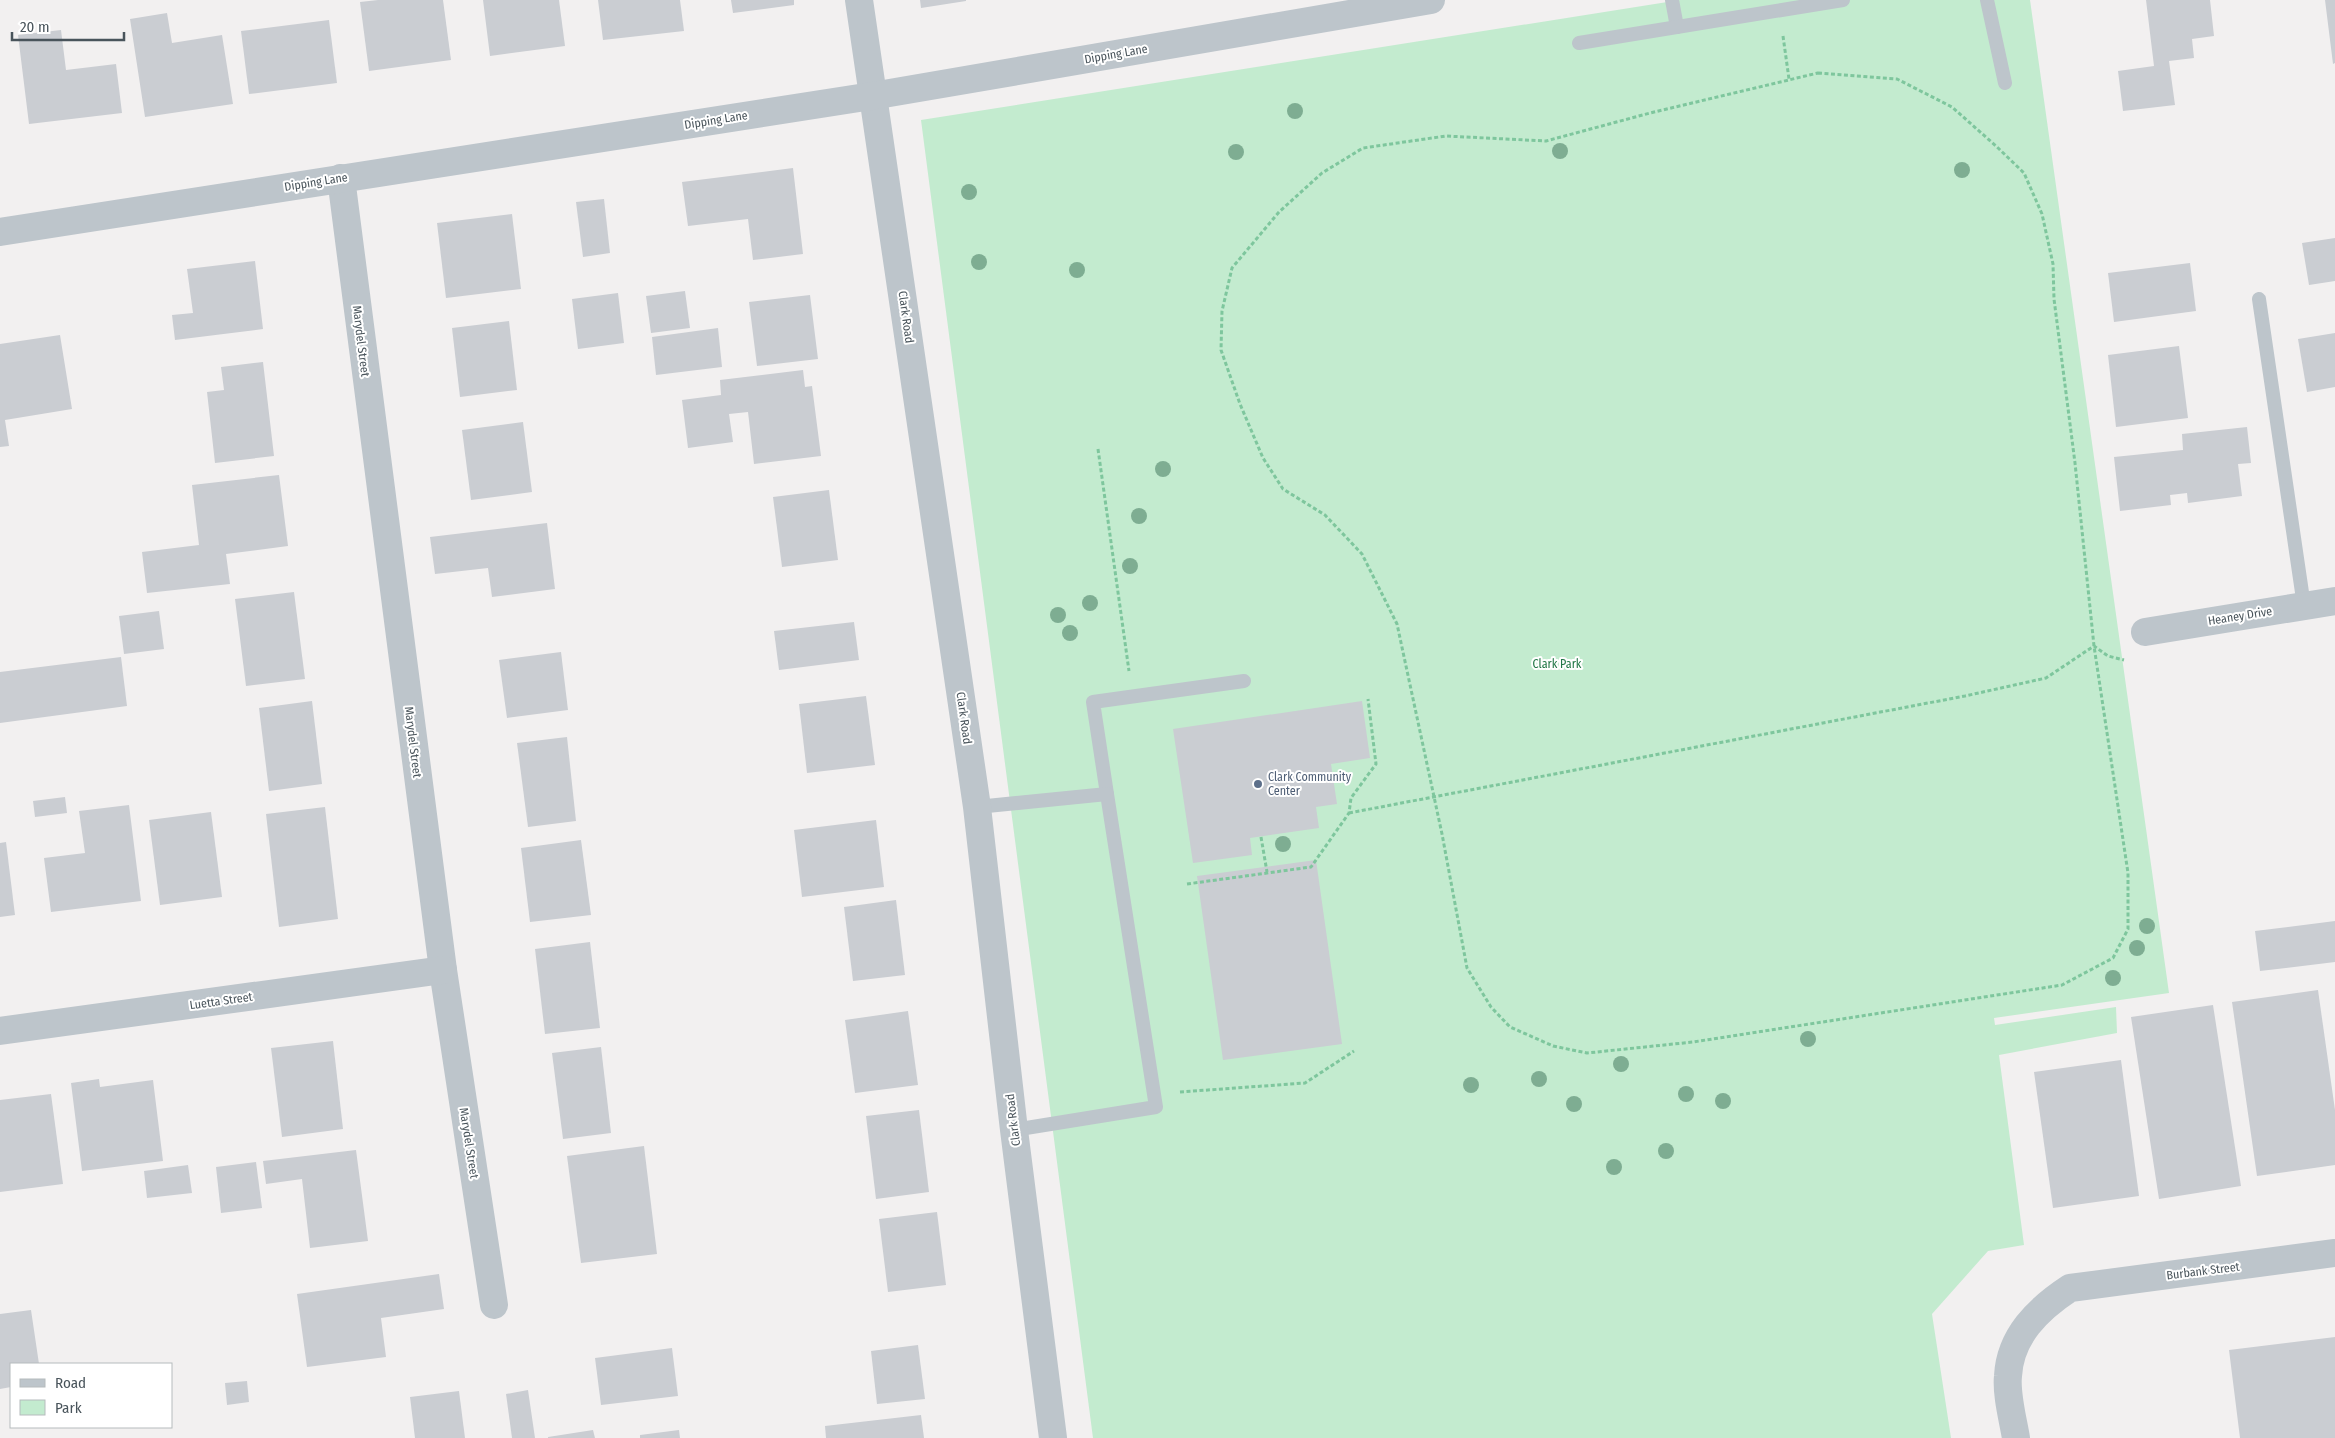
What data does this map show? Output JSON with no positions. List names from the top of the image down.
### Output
{
  "streets": {
    "street": [
      "Dipping Lane",
      "Clark Road",
      "Marydel Street",
      "Heaney Drive",
      "Luetta Street",
      "Burbank Street"
    ]
  },
  "crossings": [
    ["Dipping Lane", "Clark Road"],
    ["Dipping Lane", "Marydel Street"],
    ["Marydel Street", "Luetta Street"]
  ],
  "parks": ["Clark Park"],
  "places": ["Clark Community Center"],
  "legend": ["Road", "Park"],
  "scale_bar": "20 m"
}
